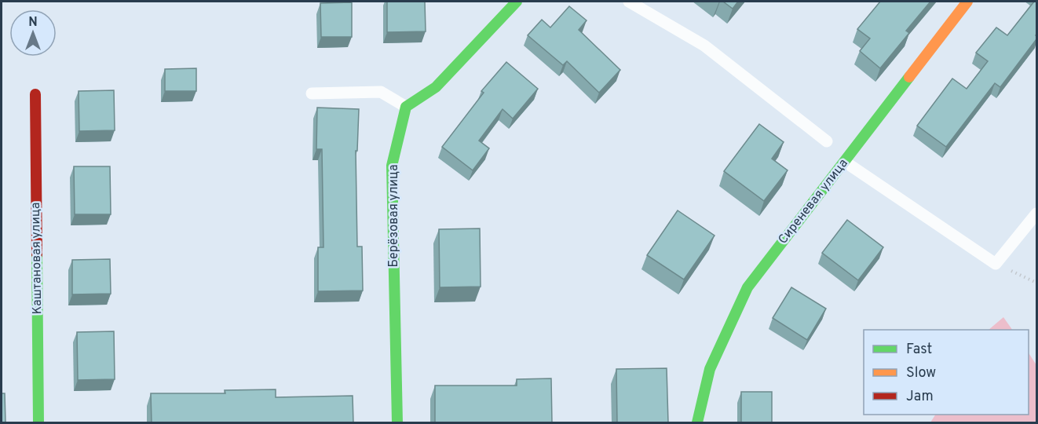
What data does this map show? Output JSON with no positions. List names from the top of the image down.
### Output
{
  "streets": {
    "street": ["Сиреневая улица", "Берёзовая улица", "Каштановая улица"]
  },
  "legend": ["Fast", "Slow", "Jam"],
  "north": "top"
}
